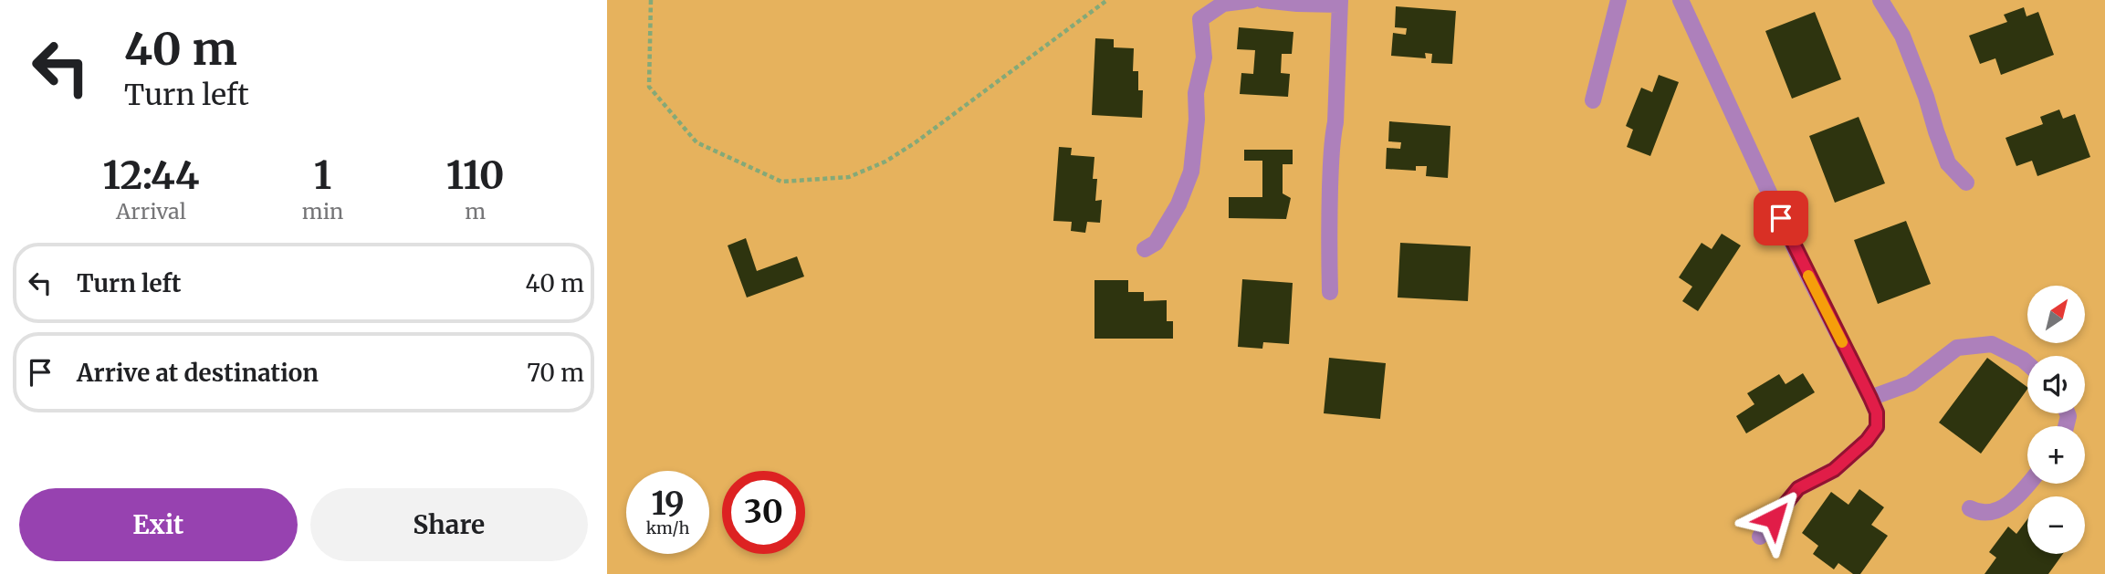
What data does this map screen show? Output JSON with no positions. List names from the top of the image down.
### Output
{
  "north": "top right",
  "page": {
    "turn": ["40 m", "Turn left"],
    "eta": [
      "12:44",
      "Arrival",
      "1",
      "min",
      "110",
      "m"
    ],
    "list": [
      {
        "name": "Turn left",
        "value": "40 m"
      },
      {
        "name": "Arrive at destination",
        "value": "70 m"
      }
    ],
    "map_buttons": ["+", "−"],
    "speed": "19 km/h",
    "limit": "30",
    "buttons": ["Exit", "Share"]
  }
}
